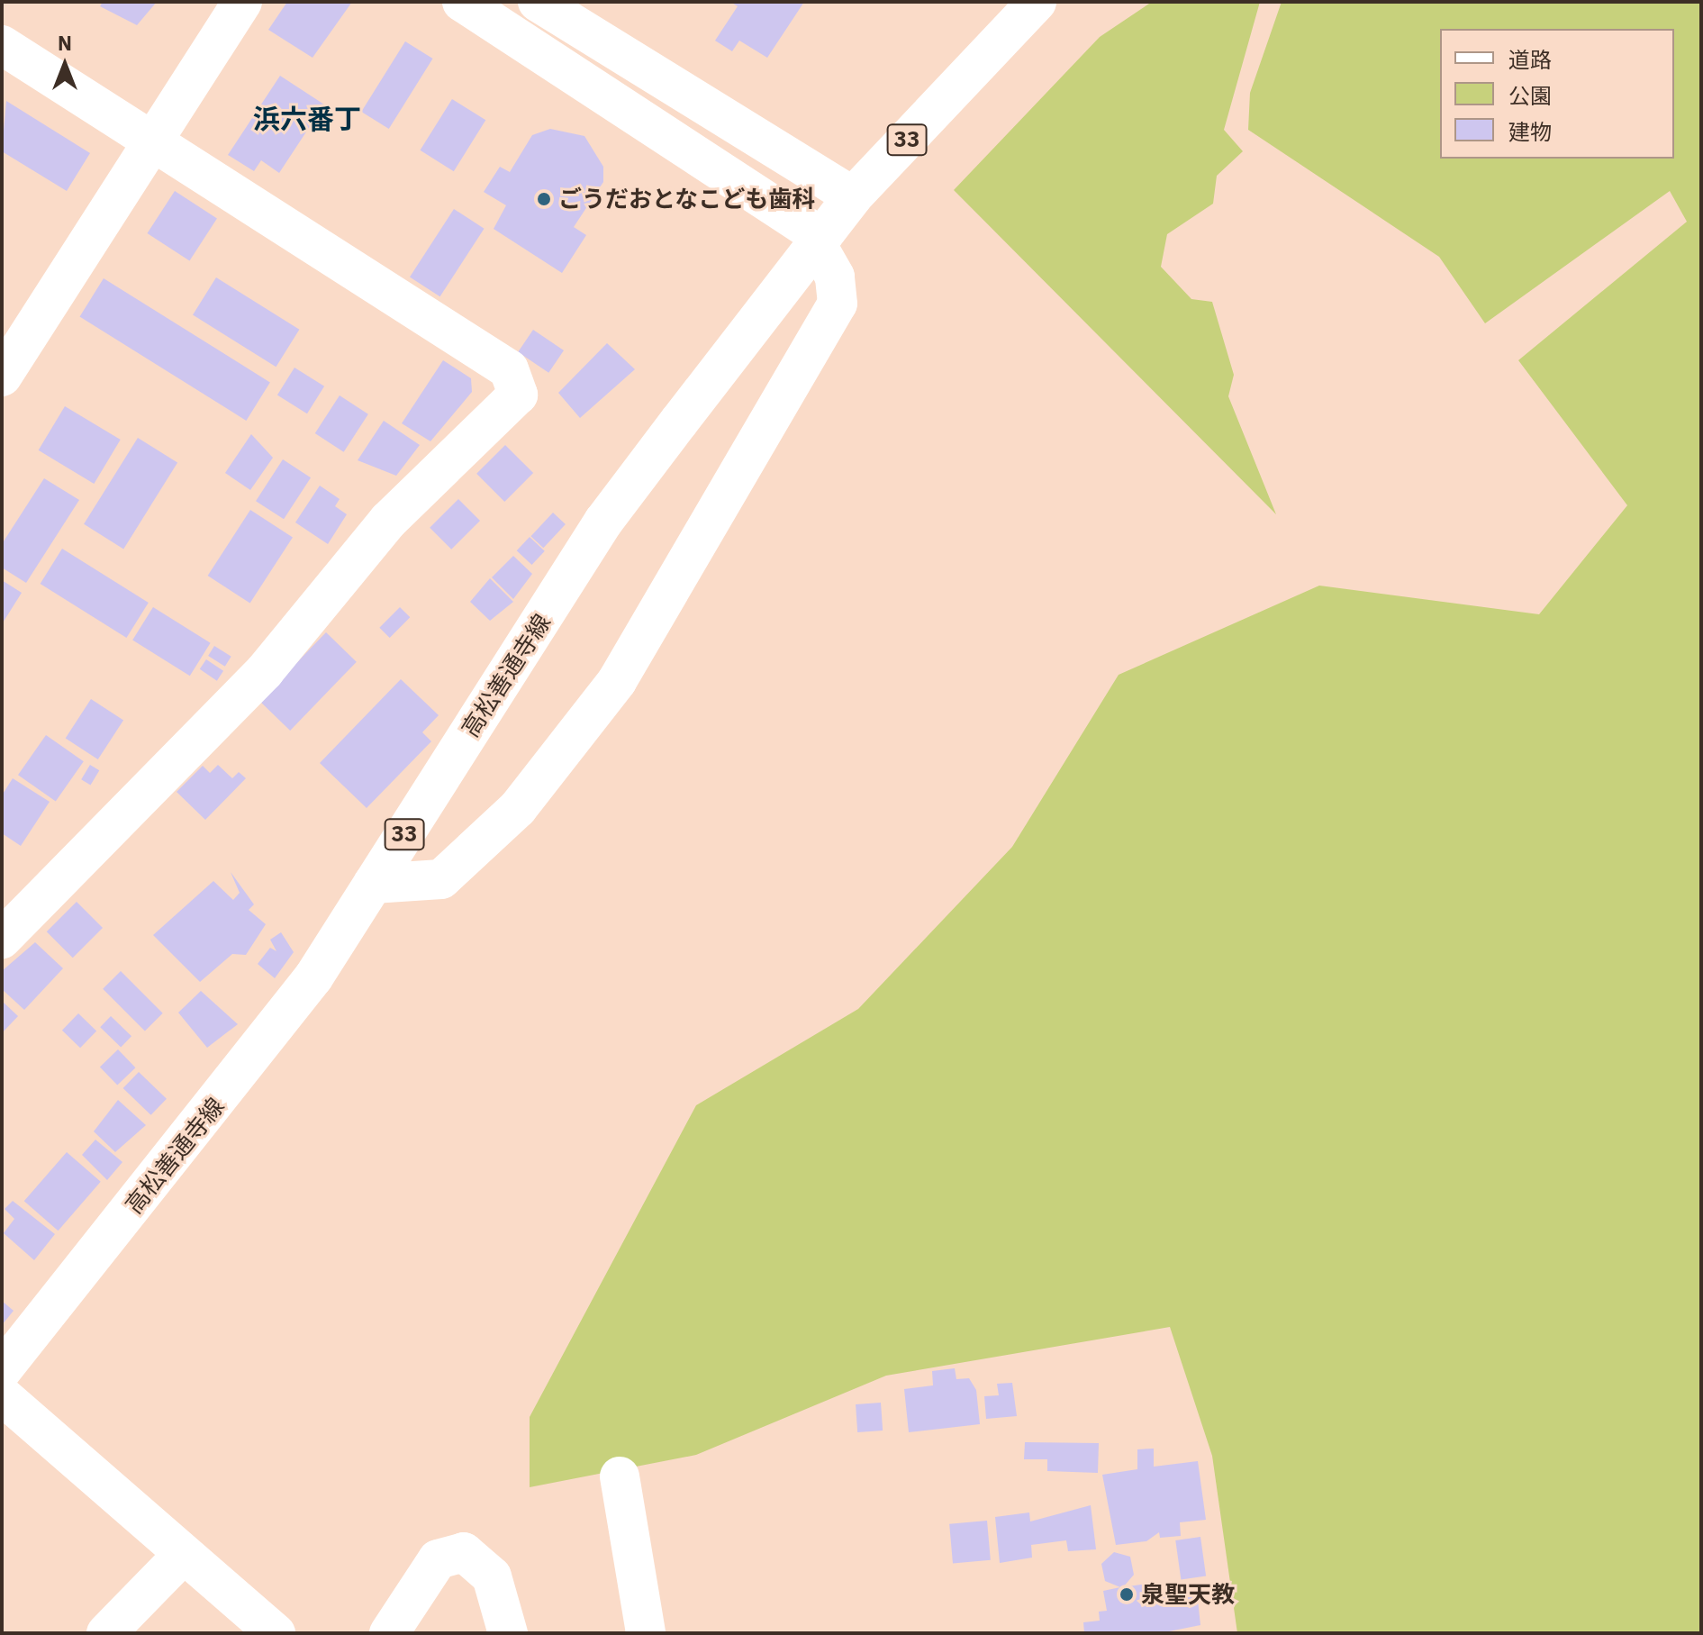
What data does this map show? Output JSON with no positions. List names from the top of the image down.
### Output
{
  "streets": {
    "street": ["33", "高松善通寺線"]
  },
  "districts": ["浜六番丁"],
  "places": ["ごうだおとなこども歯科", "泉聖天教"],
  "legend": ["道路", "公園", "建物"],
  "north": "top"
}
